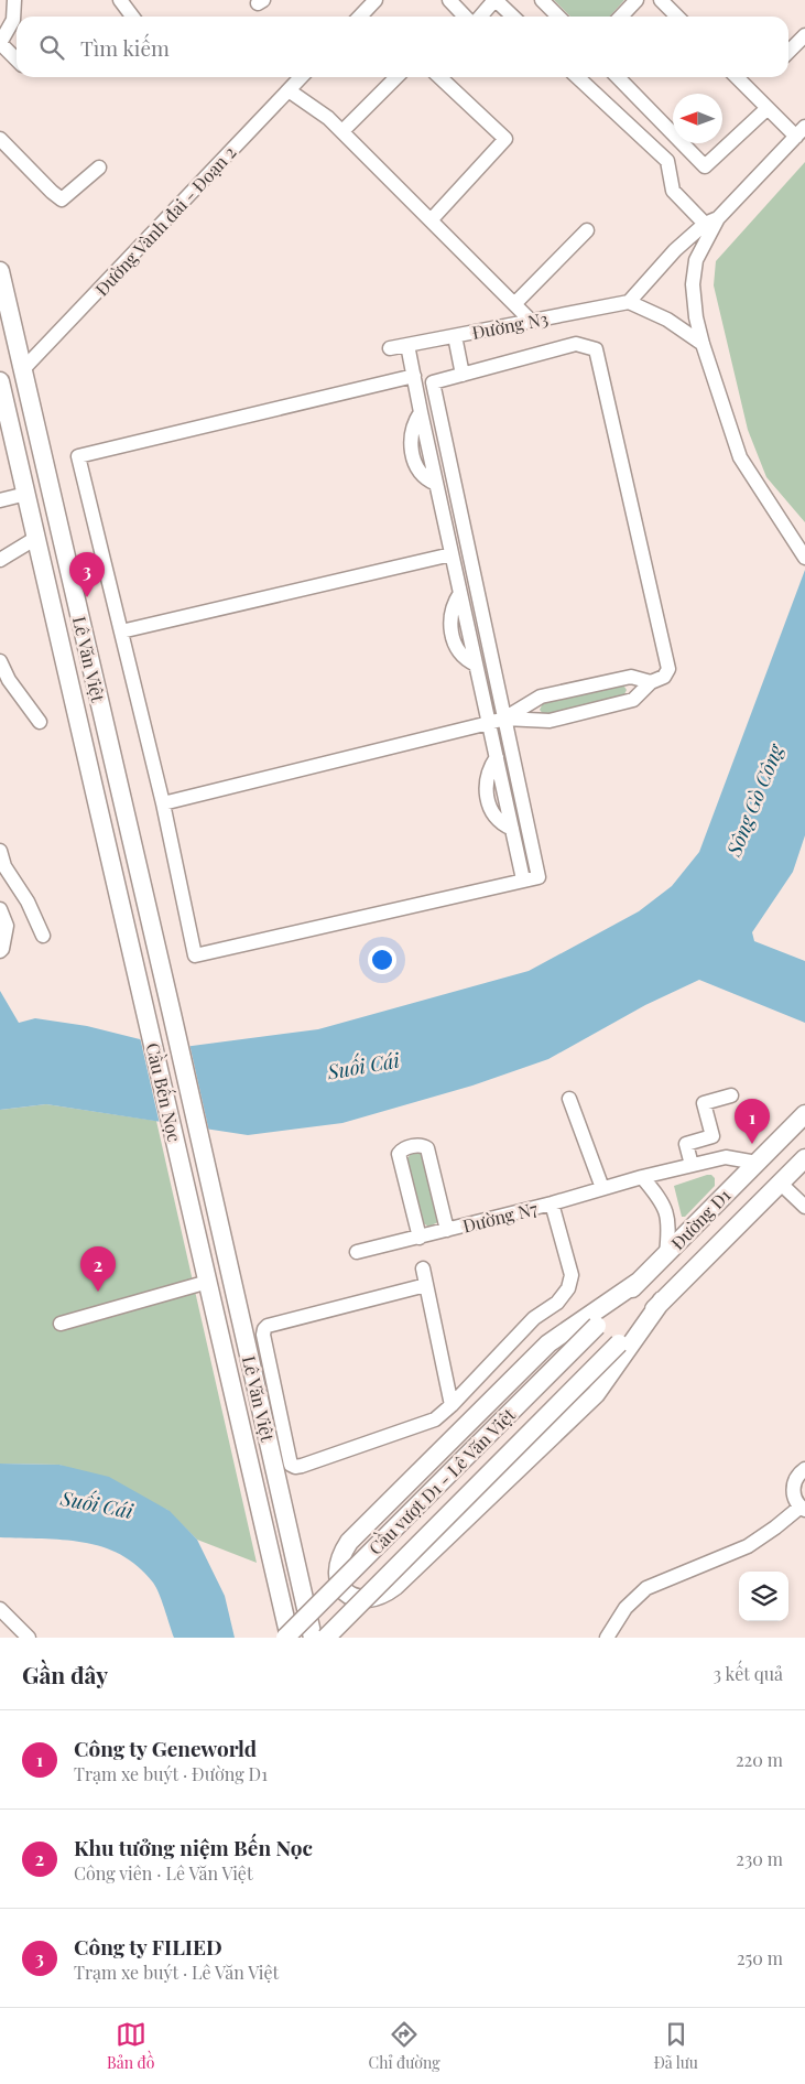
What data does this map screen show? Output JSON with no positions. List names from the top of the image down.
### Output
{
  "streets": {
    "main road": [
      "Lê Văn Việt",
      "Cầu Bến Nọc",
      "Đường D1",
      "Cầu vượt D1 - Lê Văn Việt"
    ],
    "street": ["Đường Vành đai - Đoạn 2", "Đường N3", "Đường N7"]
  },
  "crossings": [
    ["Đường Vành đai - Đoạn 2", "Lê Văn Việt"],
    ["Lê Văn Việt", "Cầu Bến Nọc"],
    ["Đường N7", "Đường D1"],
    ["Đường D1", "Cầu vượt D1 - Lê Văn Việt"]
  ],
  "water": ["Sông Gò Công", "Suối Cái"],
  "north": "left",
  "page": {
    "search": "Tìm kiếm",
    "pins": ["3", "1", "2"],
    "heading": ["Gần đây", "3 kết quả"],
    "list": [
      {
        "mark": "1",
        "name": "Công ty Geneworld",
        "note": "Trạm xe buýt · Đường D1",
        "value": "220 m"
      },
      {
        "mark": "2",
        "name": "Khu tưởng niệm Bến Nọc",
        "note": "Công viên · Lê Văn Việt",
        "value": "230 m"
      },
      {
        "mark": "3",
        "name": "Công ty FILIED",
        "note": "Trạm xe buýt · Lê Văn Việt",
        "value": "250 m"
      }
    ],
    "nav": ["Bản đồ", "Chỉ đường", "Đã lưu"]
  }
}
